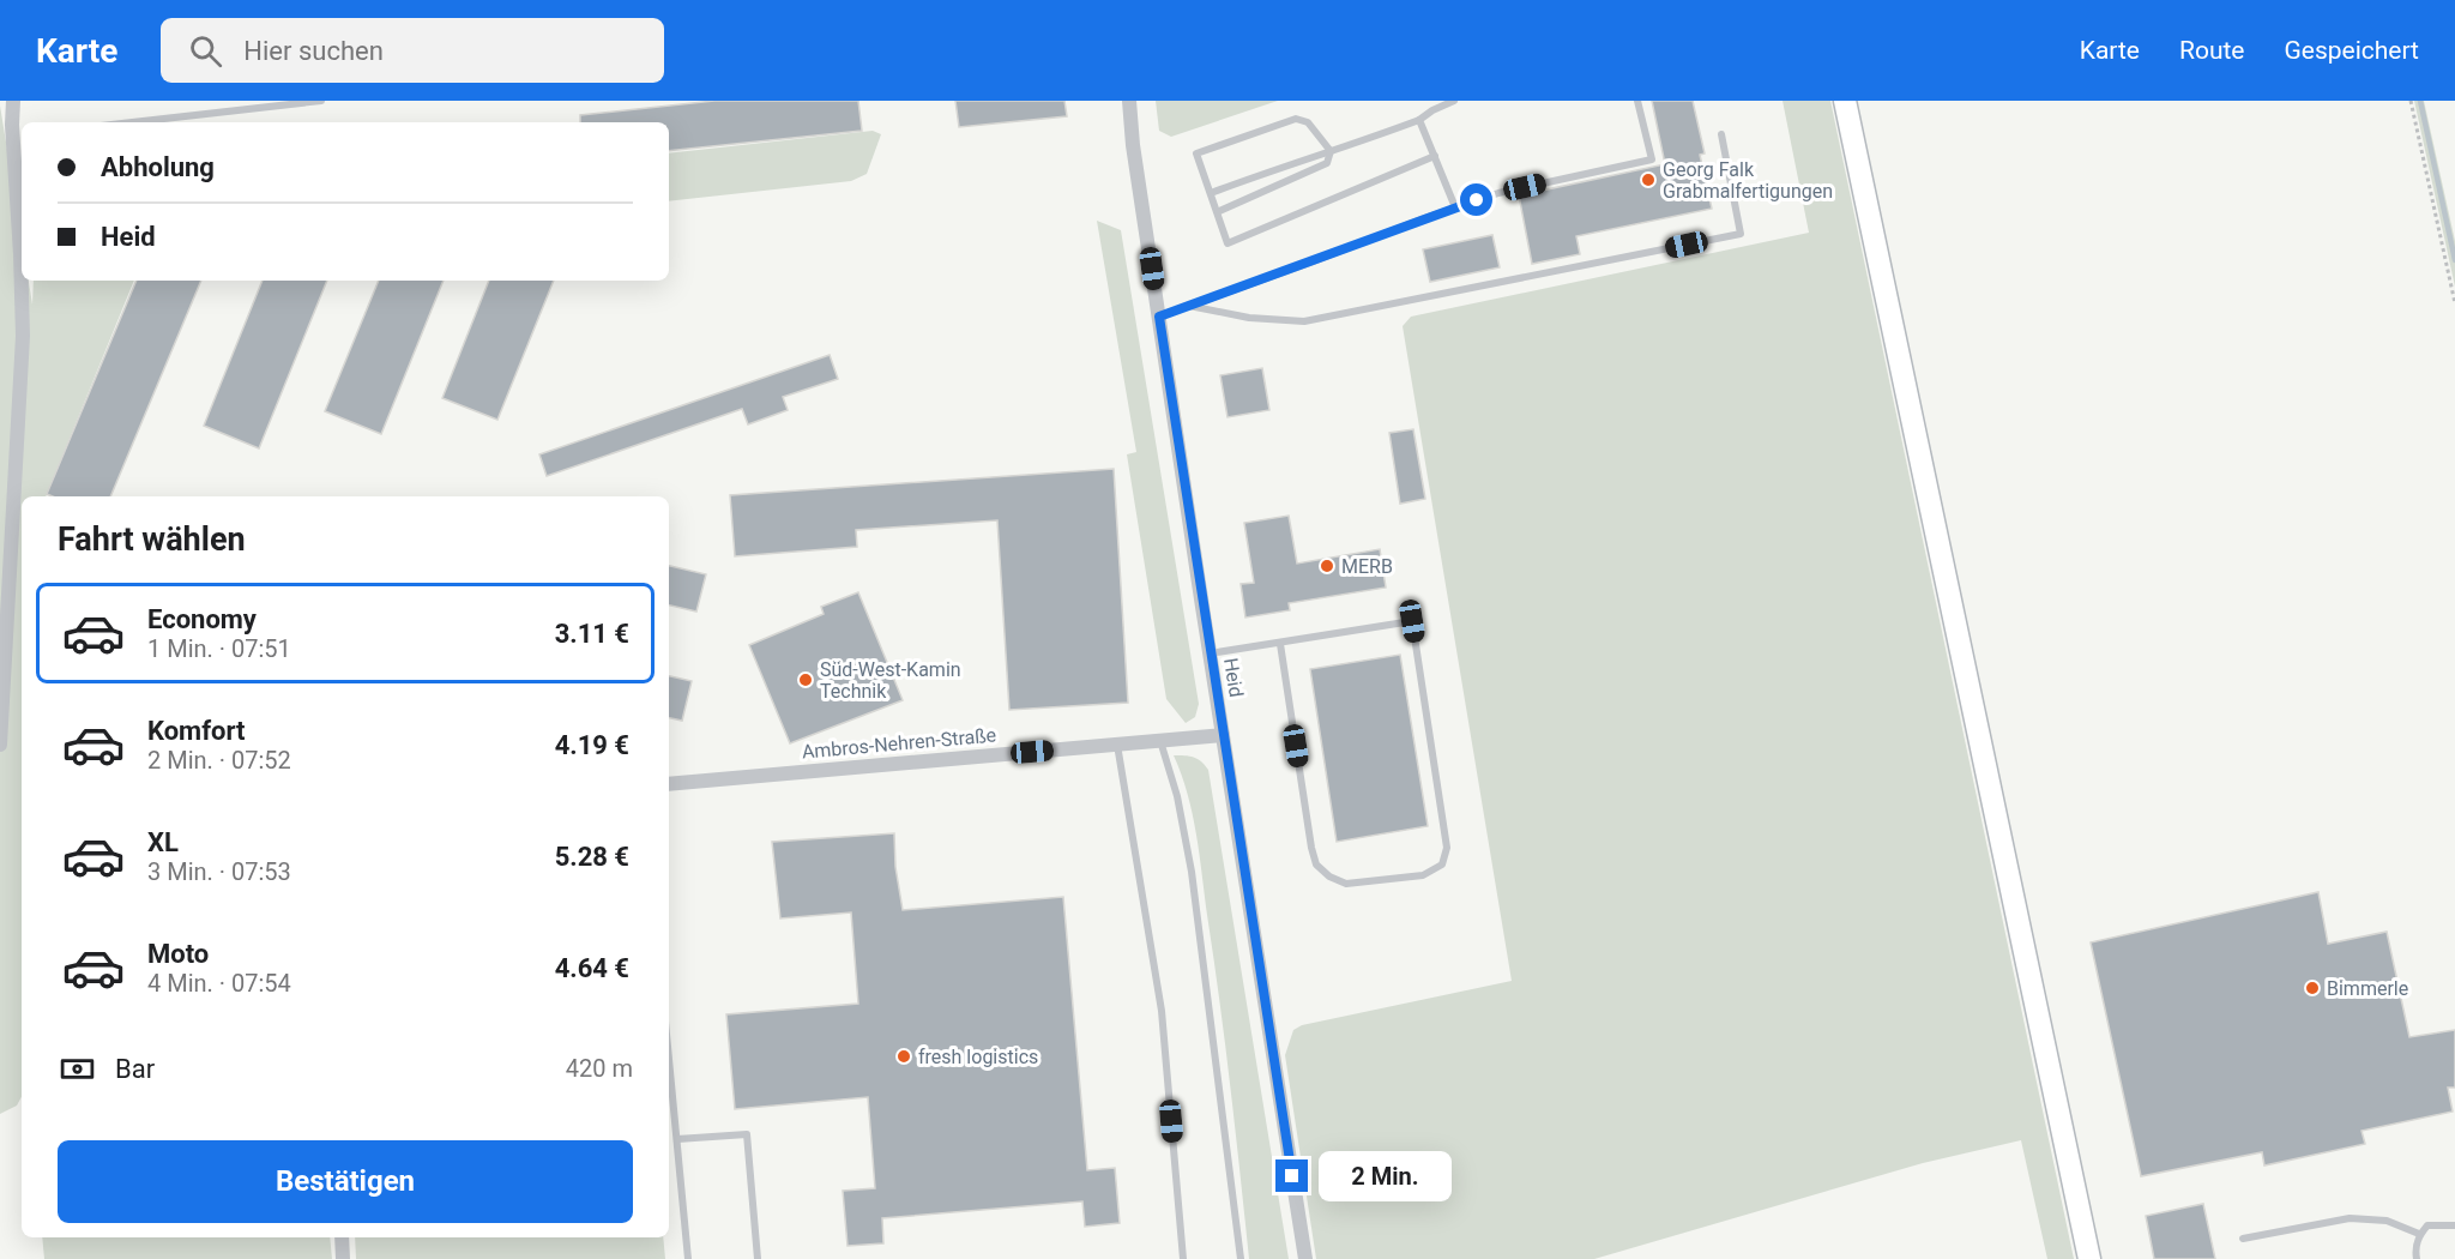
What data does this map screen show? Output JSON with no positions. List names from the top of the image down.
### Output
{
  "streets": {
    "street": ["Heid", "Ambros-Nehren-Straße"]
  },
  "crossings": [
    ["Heid", "Ambros-Nehren-Straße"]
  ],
  "places": [
    "Georg Falk Grabmalfertigungen",
    "MERB",
    "Süd-West-Kamin Technik",
    "Bimmerle",
    "fresh logistics"
  ],
  "page": {
    "header": "Karte",
    "search": "Hier suchen",
    "nav": ["Karte", "Route", "Gespeichert"],
    "banner": ["Abholung", "Heid"],
    "heading": "Fahrt wählen",
    "list": [
      {
        "name": "Economy",
        "note": "1 Min. · 07:51",
        "value": "3.11 €"
      },
      {
        "name": "Komfort",
        "note": "2 Min. · 07:52",
        "value": "4.19 €"
      },
      {
        "name": "XL",
        "note": "3 Min. · 07:53",
        "value": "5.28 €"
      },
      {
        "name": "Moto",
        "note": "4 Min. · 07:54",
        "value": "4.64 €"
      }
    ],
    "pay": ["Bar", "420 m"],
    "buttons": "Bestätigen",
    "bubble": "2 Min."
  }
}
